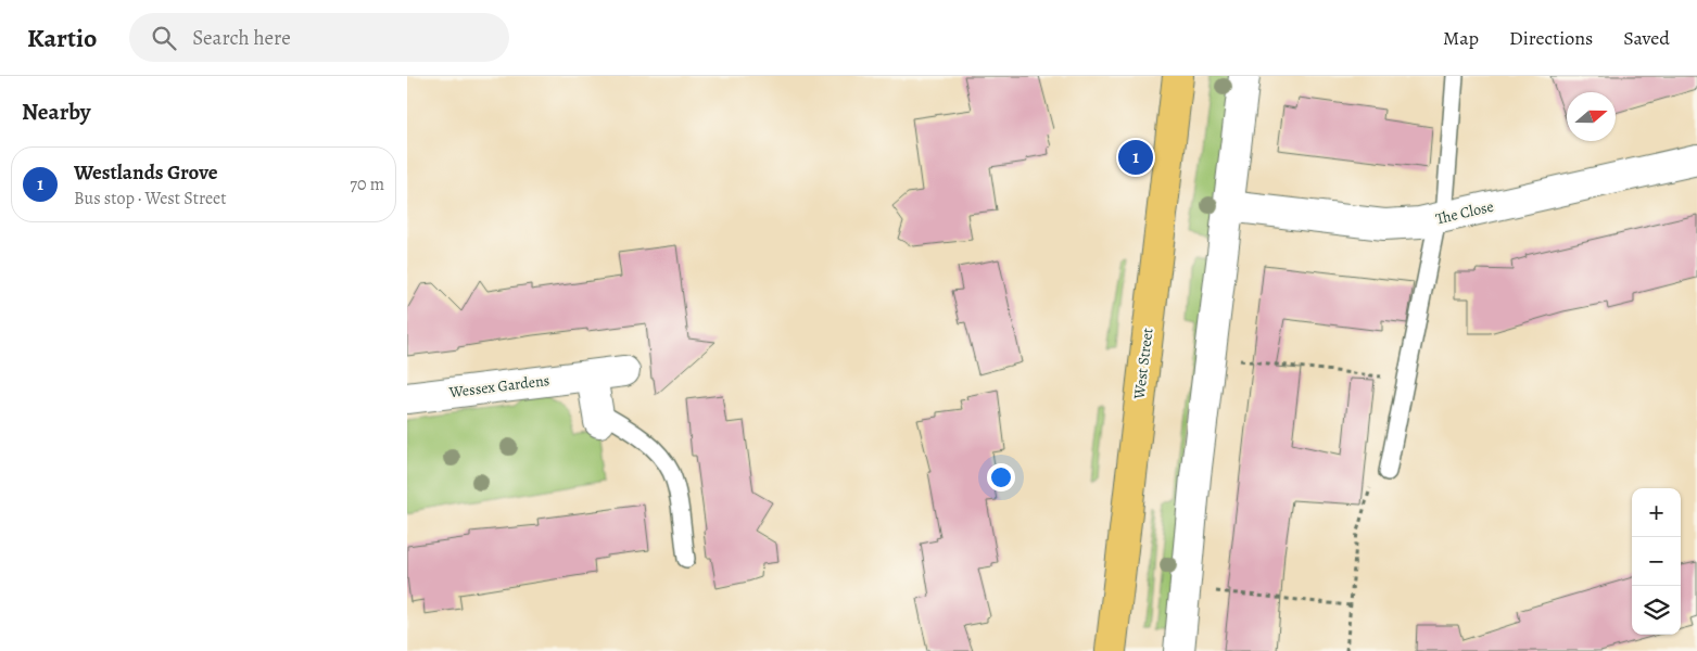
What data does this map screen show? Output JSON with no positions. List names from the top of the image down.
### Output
{
  "streets": {
    "main road": ["West Street"],
    "street": ["The Close", "Wessex Gardens"]
  },
  "north": "right",
  "page": {
    "header": "Kartio",
    "search": "Search here",
    "nav": ["Map", "Directions", "Saved"],
    "heading": "Nearby",
    "pins": "1",
    "list": [
      {
        "mark": "1",
        "name": "Westlands Grove",
        "note": "Bus stop · West Street",
        "value": "70 m"
      }
    ],
    "map_buttons": ["+", "−"]
  }
}
